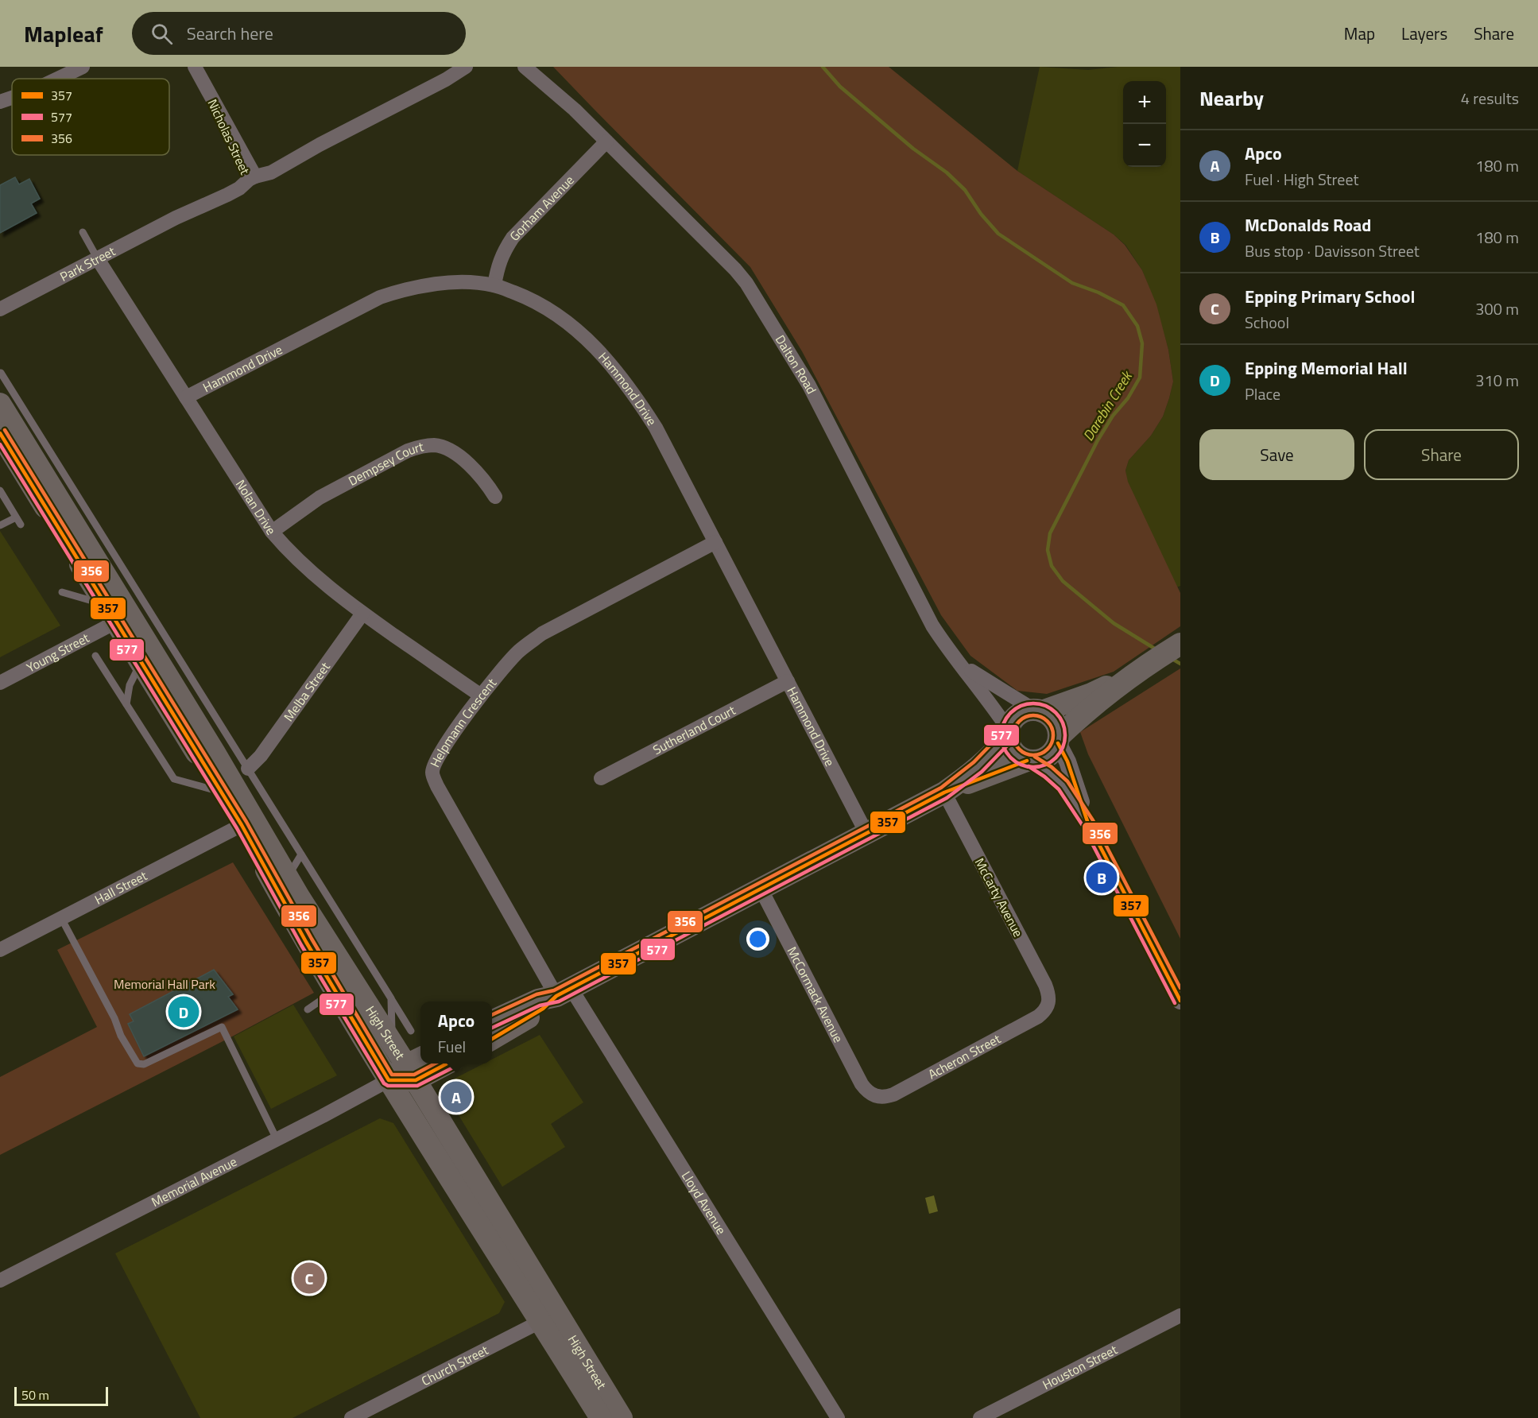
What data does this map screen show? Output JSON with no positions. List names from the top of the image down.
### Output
{
  "streets": {
    "main road": ["High Street", "Memorial Avenue"],
    "street": [
      "Nicholas Street",
      "Gorham Avenue",
      "Park Street",
      "Dalton Road",
      "Hammond Drive",
      "Dempsey Court",
      "Nolan Drive",
      "Young Street",
      "Melba Street",
      "Helpmann Crescent",
      "Sutherland Court",
      "Hall Street",
      "McCarty Avenue",
      "McCormack Avenue",
      "Acheron Street",
      "Lloyd Avenue",
      "Church Street",
      "Houston Street"
    ]
  },
  "crossings": [
    ["Nicholas Street", "Park Street"],
    ["Gorham Avenue", "Dalton Road"],
    ["Gorham Avenue", "Hammond Drive"],
    ["Park Street", "Nolan Drive"],
    ["Hammond Drive", "Nolan Drive"],
    ["Hammond Drive", "Helpmann Crescent"],
    ["Hammond Drive", "Sutherland Court"],
    ["Dempsey Court", "Nolan Drive"],
    ["Nolan Drive", "Melba Street"],
    ["Nolan Drive", "Helpmann Crescent"],
    ["Young Street", "High Street"],
    ["Helpmann Crescent", "Lloyd Avenue"],
    ["Hall Street", "High Street"],
    ["McCarty Avenue", "Acheron Street"],
    ["McCormack Avenue", "Acheron Street"],
    ["High Street", "Memorial Avenue"],
    ["High Street", "Church Street"]
  ],
  "water": ["Darebin Creek"],
  "parks": ["Memorial Hall Park"],
  "lines": ["transit line 356", "transit line 357", "transit line 577"],
  "legend": ["357", "577", "356"],
  "scale_bar": "50 m",
  "page": {
    "header": "Mapleaf",
    "search": "Search here",
    "nav": ["Map", "Layers", "Share"],
    "heading": ["Nearby", "4 results"],
    "map_buttons": ["+", "−"],
    "list": [
      {
        "mark": "A",
        "name": "Apco",
        "note": "Fuel · High Street",
        "value": "180 m"
      },
      {
        "mark": "B",
        "name": "McDonalds Road",
        "note": "Bus stop · Davisson Street",
        "value": "180 m"
      },
      {
        "mark": "C",
        "name": "Epping Primary School",
        "note": "School",
        "value": "300 m"
      },
      {
        "mark": "D",
        "name": "Epping Memorial Hall",
        "note": "Place",
        "value": "310 m"
      }
    ],
    "buttons": ["Save", "Share"],
    "pins": [
      "B",
      "D",
      "A",
      "C"
    ],
    "popup": ["Apco", "Fuel"],
    "scale": "50 m"
  }
}
